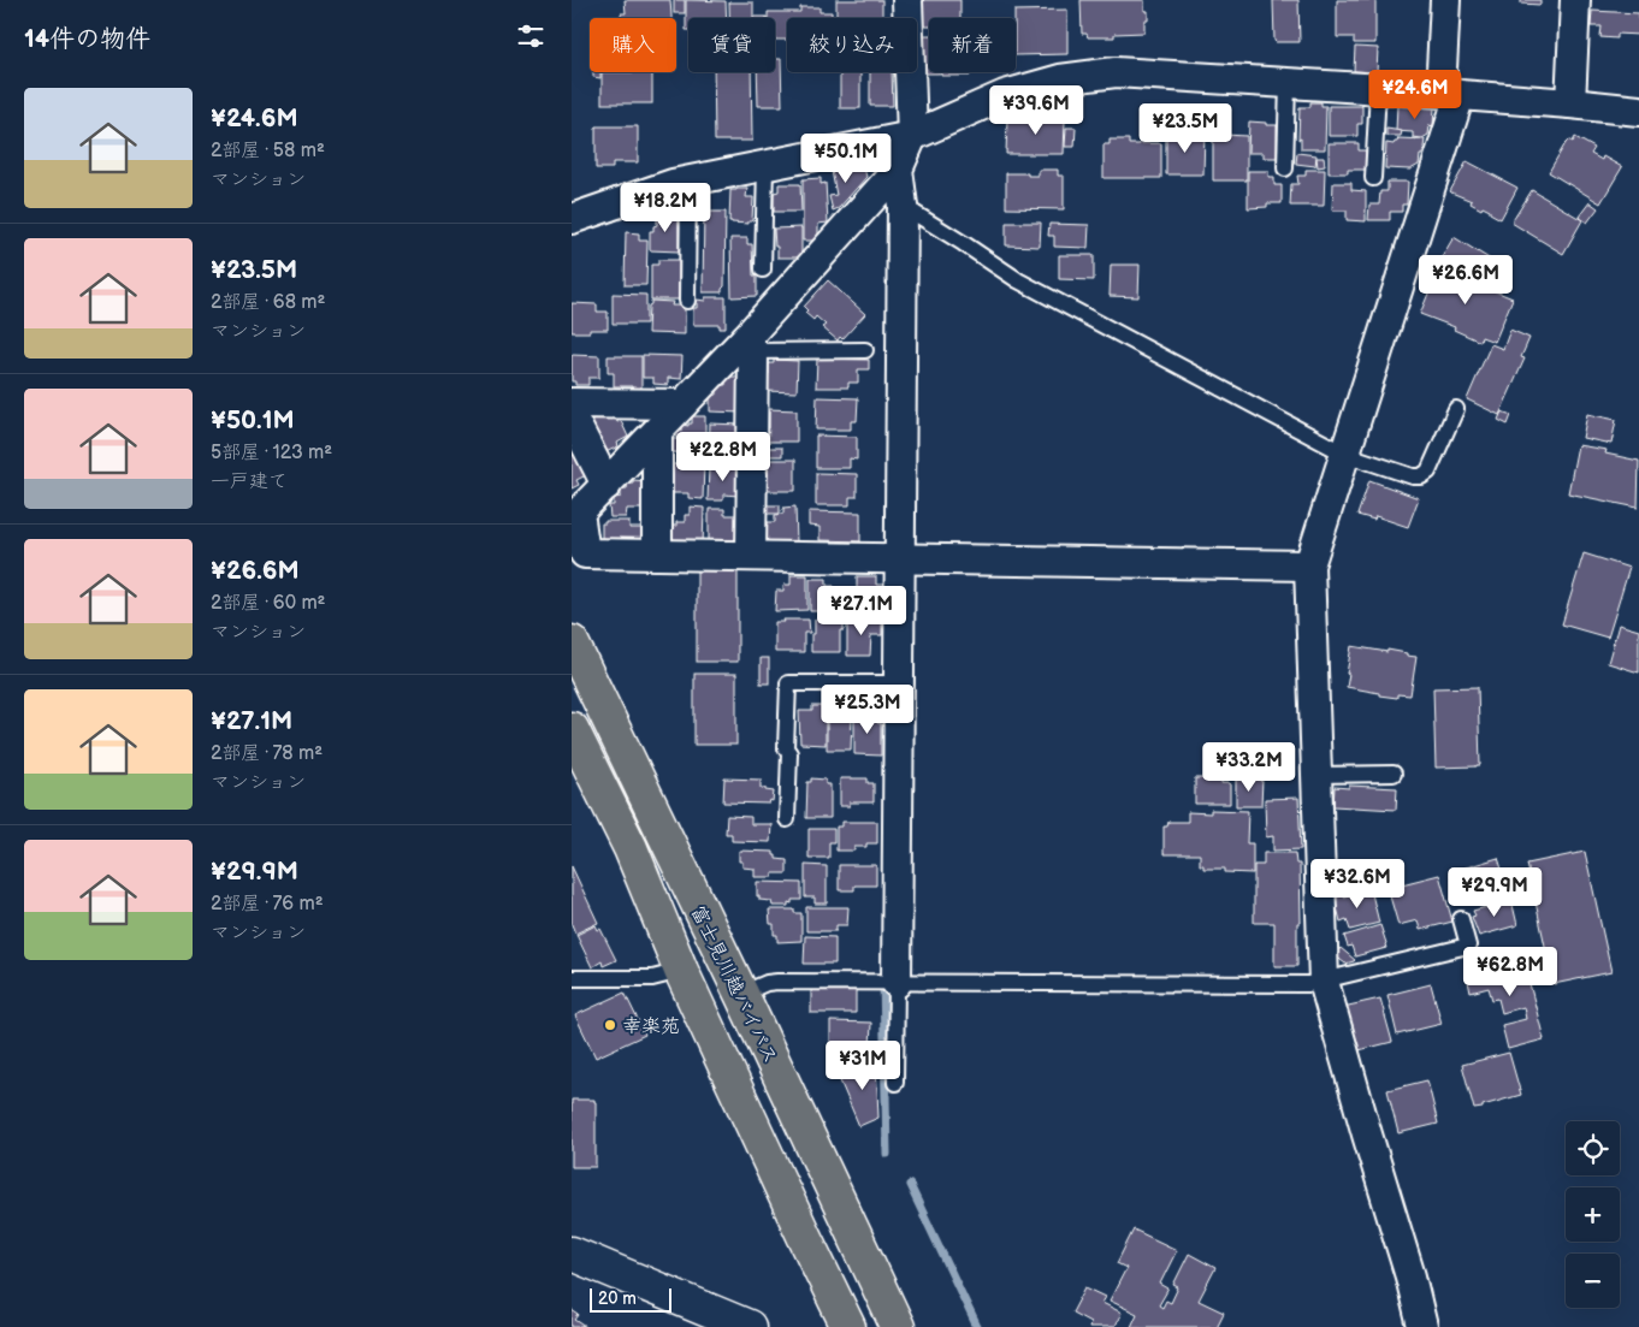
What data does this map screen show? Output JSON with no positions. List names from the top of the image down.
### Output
{
  "streets": {
    "highway": ["富士見川越バイパス"]
  },
  "places": ["幸楽苑"],
  "scale_bar": "20 m",
  "page": {
    "heading": "14件の物件",
    "chip": [
      "購入",
      "賃貸",
      "絞り込み",
      "新着"
    ],
    "price": [
      "¥24.6M",
      "¥39.6M",
      "¥23.5M",
      "¥50.1M",
      "¥18.2M",
      "¥26.6M",
      "¥22.8M",
      "¥27.1M",
      "¥25.3M",
      "¥33.2M",
      "¥32.6M",
      "¥29.9M",
      "¥62.8M",
      "¥31M"
    ],
    "list": [
      {
        "name": "¥24.6M",
        "note": "2部屋 · 58 m² · マンション"
      },
      {
        "name": "¥23.5M",
        "note": "2部屋 · 68 m² · マンション"
      },
      {
        "name": "¥50.1M",
        "note": "5部屋 · 123 m² · 一戸建て"
      },
      {
        "name": "¥26.6M",
        "note": "2部屋 · 60 m² · マンション"
      },
      {
        "name": "¥27.1M",
        "note": "2部屋 · 78 m² · マンション"
      },
      {
        "name": "¥29.9M",
        "note": "2部屋 · 76 m² · マンション"
      }
    ],
    "map_buttons": ["+", "−"],
    "scale": "20 m"
  }
}
